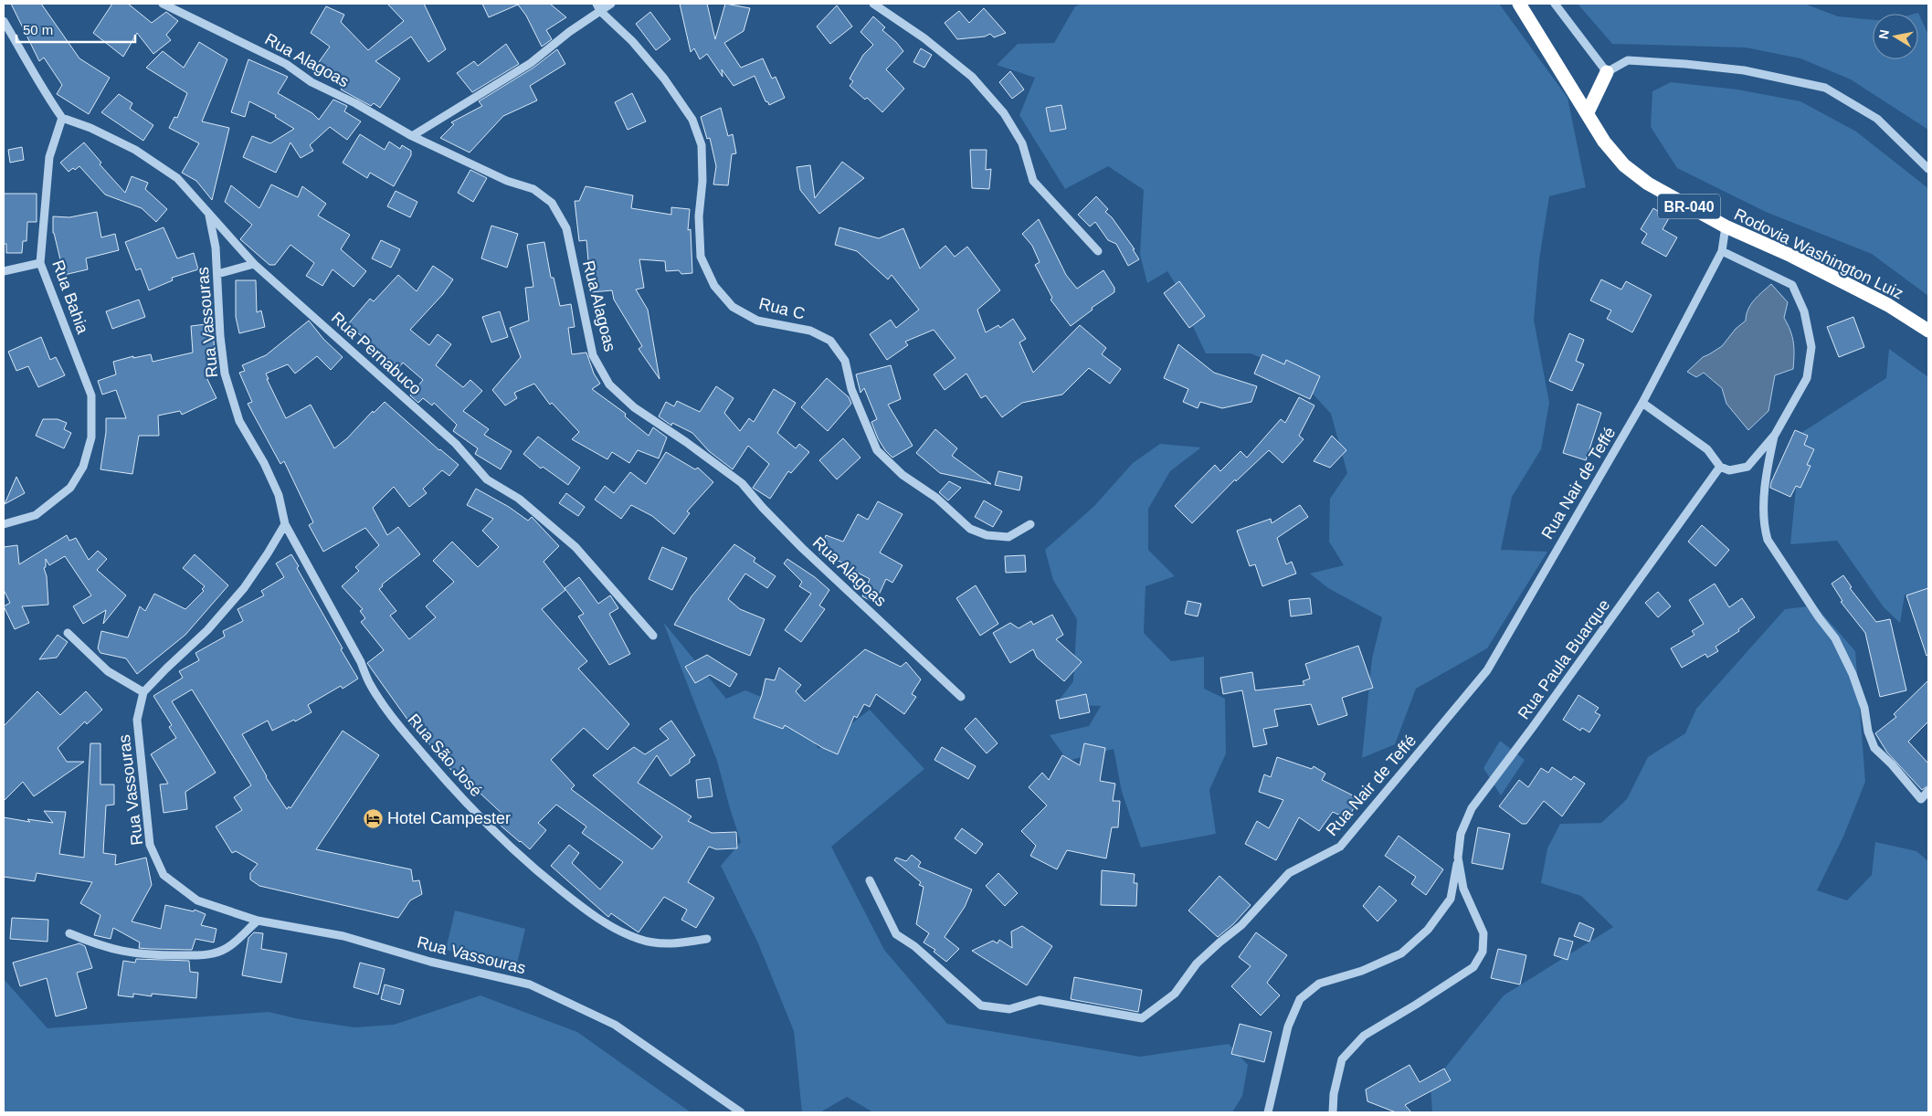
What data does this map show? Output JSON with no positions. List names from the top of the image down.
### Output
{
  "streets": {
    "highway": ["BR-040", "Rodovia Washington Luiz"],
    "street": [
      "Rua Alagoas",
      "Rua Bahia",
      "Rua C",
      "Rua Vassouras",
      "Rua Pernabuco",
      "Rua Nair de Teffé",
      "Rua Paula Buarque",
      "Rua São José"
    ]
  },
  "crossings": [
    ["Rodovia Washington Luiz", "Rua Nair de Teffé"],
    ["Rua Bahia", "Rua Pernabuco"],
    ["Rua Vassouras", "Rua Pernabuco"],
    ["Rua Vassouras", "Rua São José"]
  ],
  "places": {
    "hotel": ["Hotel Campester"]
  },
  "scale_bar": "50 m",
  "north": "left"
}
